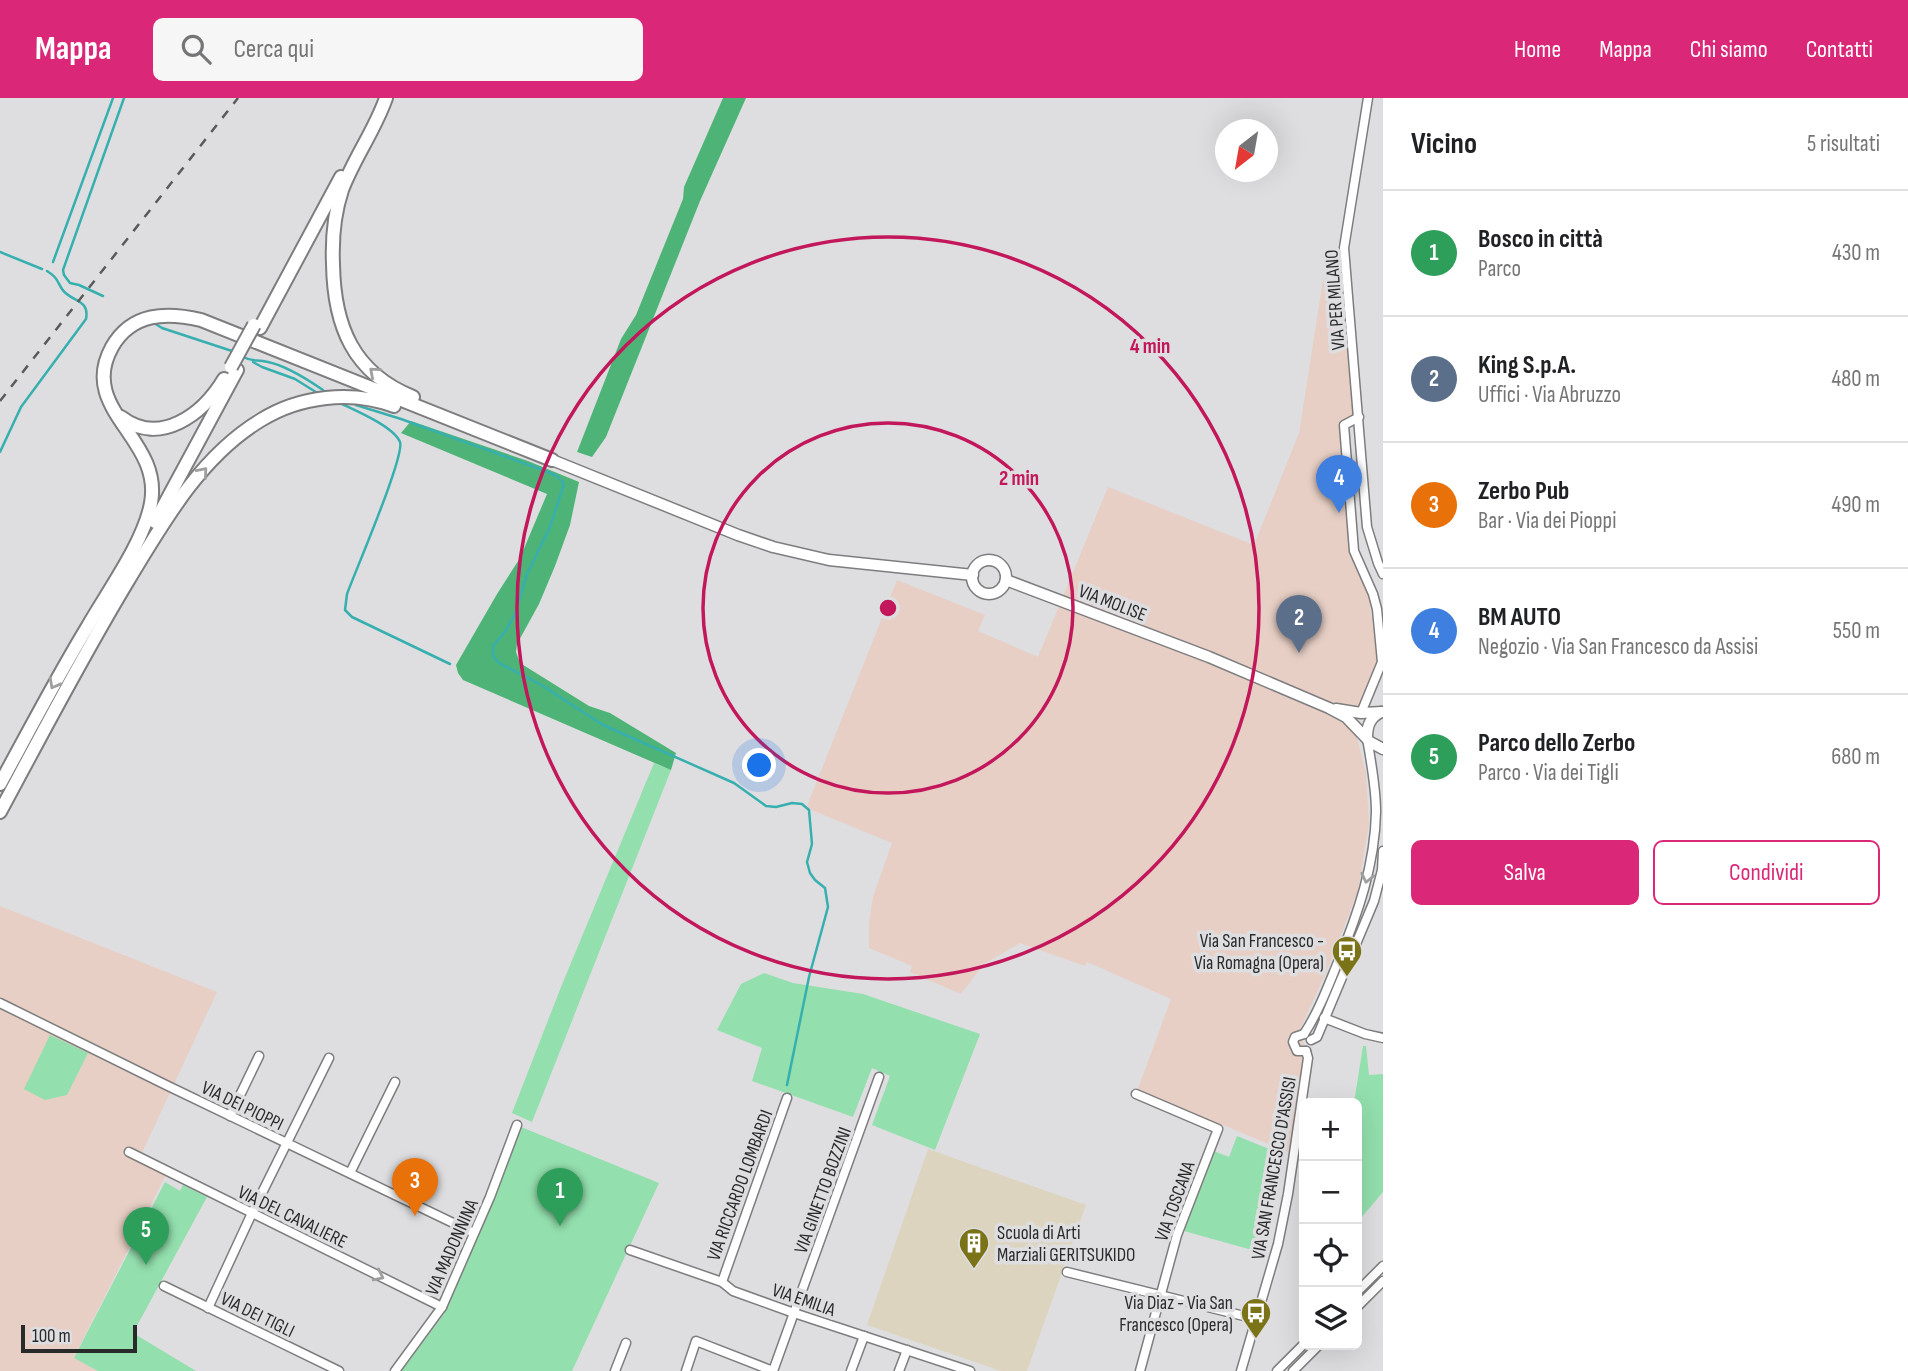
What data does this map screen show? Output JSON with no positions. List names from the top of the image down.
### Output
{
  "streets": {
    "main road": ["VIA MOLISE"],
    "street": [
      "VIA PER MILANO",
      "VIA DEI PIOPPI",
      "VIA SAN FRANCESCO D'ASSISI",
      "VIA RICCARDO LOMBARDI",
      "VIA GINETTO BOZZINI",
      "VIA TOSCANA",
      "VIA DEL CAVALIERE",
      "VIA MADONNINA",
      "VIA EMILIA",
      "VIA DEI TIGLI"
    ]
  },
  "crossings": [
    ["VIA DEI PIOPPI", "VIA MADONNINA"],
    ["VIA RICCARDO LOMBARDI", "VIA EMILIA"],
    ["VIA GINETTO BOZZINI", "VIA EMILIA"],
    ["VIA DEL CAVALIERE", "VIA MADONNINA"]
  ],
  "one_way": ["VIA DEL CAVALIERE"],
  "places": {
    "bus stop": ["Via San Francesco - Via Romagna (Opera)", "Via Diaz - Via San Francesco (Opera)"],
    "building": ["Scuola di Arti Marziali GERITSUKIDO"]
  },
  "scale_bar": "100 m",
  "north": "bottom left",
  "page": {
    "header": "Mappa",
    "search": "Cerca qui",
    "nav": [
      "Home",
      "Mappa",
      "Chi siamo",
      "Contatti"
    ],
    "heading": ["Vicino", "5 risultati"],
    "list": [
      {
        "mark": "1",
        "name": "Bosco in città",
        "note": "Parco",
        "value": "430 m"
      },
      {
        "mark": "2",
        "name": "King S.p.A.",
        "note": "Uffici · Via Abruzzo",
        "value": "480 m"
      },
      {
        "mark": "3",
        "name": "Zerbo Pub",
        "note": "Bar · Via dei Pioppi",
        "value": "490 m"
      },
      {
        "mark": "4",
        "name": "BM AUTO",
        "note": "Negozio · Via San Francesco da Assisi",
        "value": "550 m"
      },
      {
        "mark": "5",
        "name": "Parco dello Zerbo",
        "note": "Parco · Via dei Tigli",
        "value": "680 m"
      }
    ],
    "pins": [
      "4",
      "2",
      "3",
      "1",
      "5"
    ],
    "buttons": ["Salva", "Condividi"],
    "map_buttons": ["+", "−"],
    "scale": "100 m"
  },
  "rings": ["4 min", "2 min"]
}
